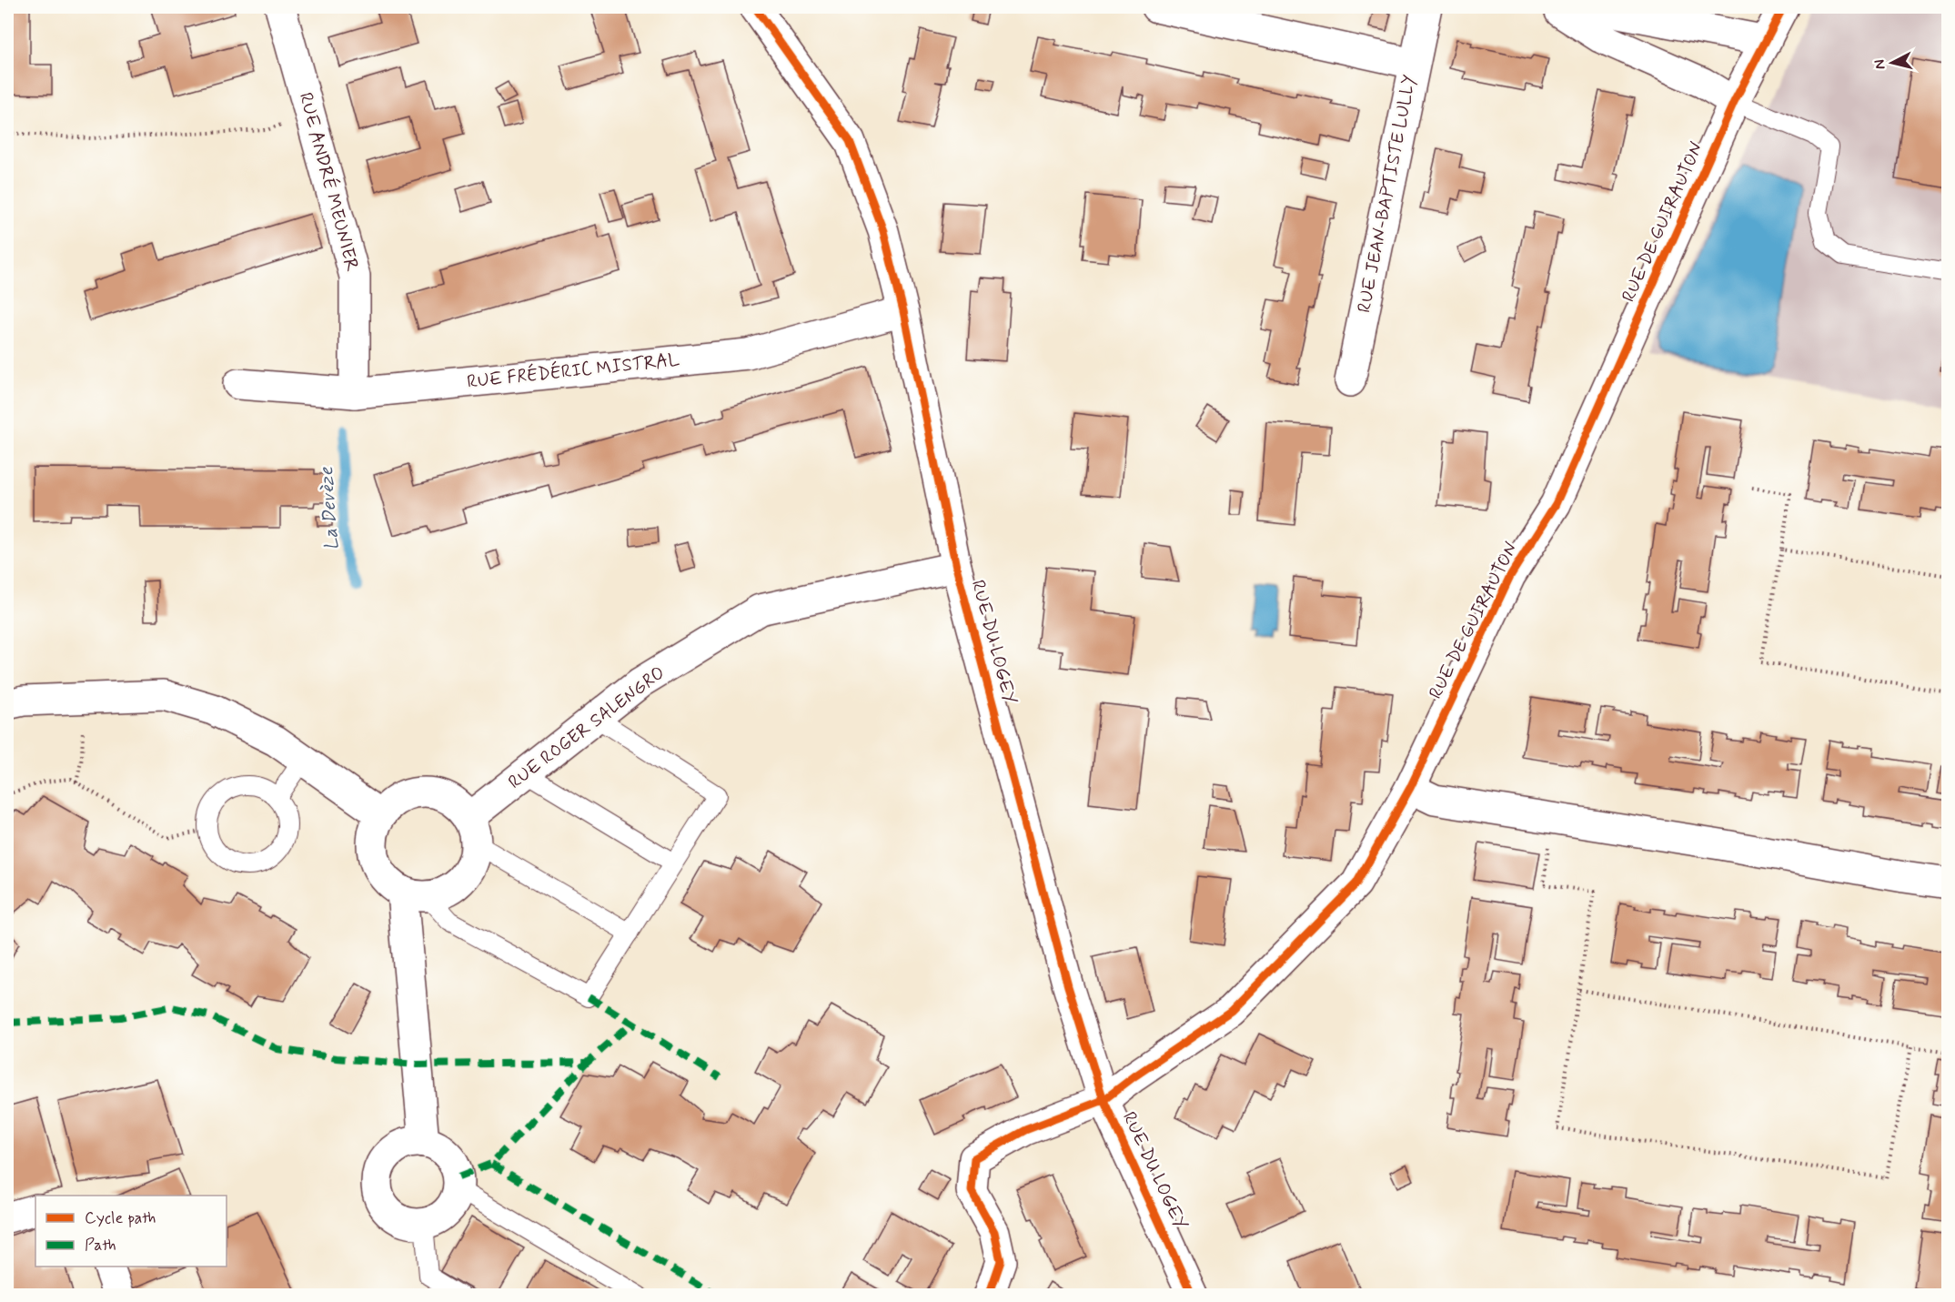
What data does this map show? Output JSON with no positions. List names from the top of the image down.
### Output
{
  "streets": {
    "street": [
      "RUE ANDRÉ MEUNIER",
      "RUE JEAN-BAPTISTE LULLY",
      "RUE DE GUIRAUTON",
      "RUE FRÉDÉRIC MISTRAL",
      "RUE DU LOGEY",
      "RUE ROGER SALENGRO"
    ]
  },
  "crossings": [
    ["RUE ANDRÉ MEUNIER", "RUE FRÉDÉRIC MISTRAL"],
    ["RUE DE GUIRAUTON", "RUE DU LOGEY"],
    ["RUE FRÉDÉRIC MISTRAL", "RUE DU LOGEY"],
    ["RUE DU LOGEY", "RUE ROGER SALENGRO"]
  ],
  "water": ["La Devèze"],
  "legend": ["Cycle path", "Path"],
  "north": "left"
}
